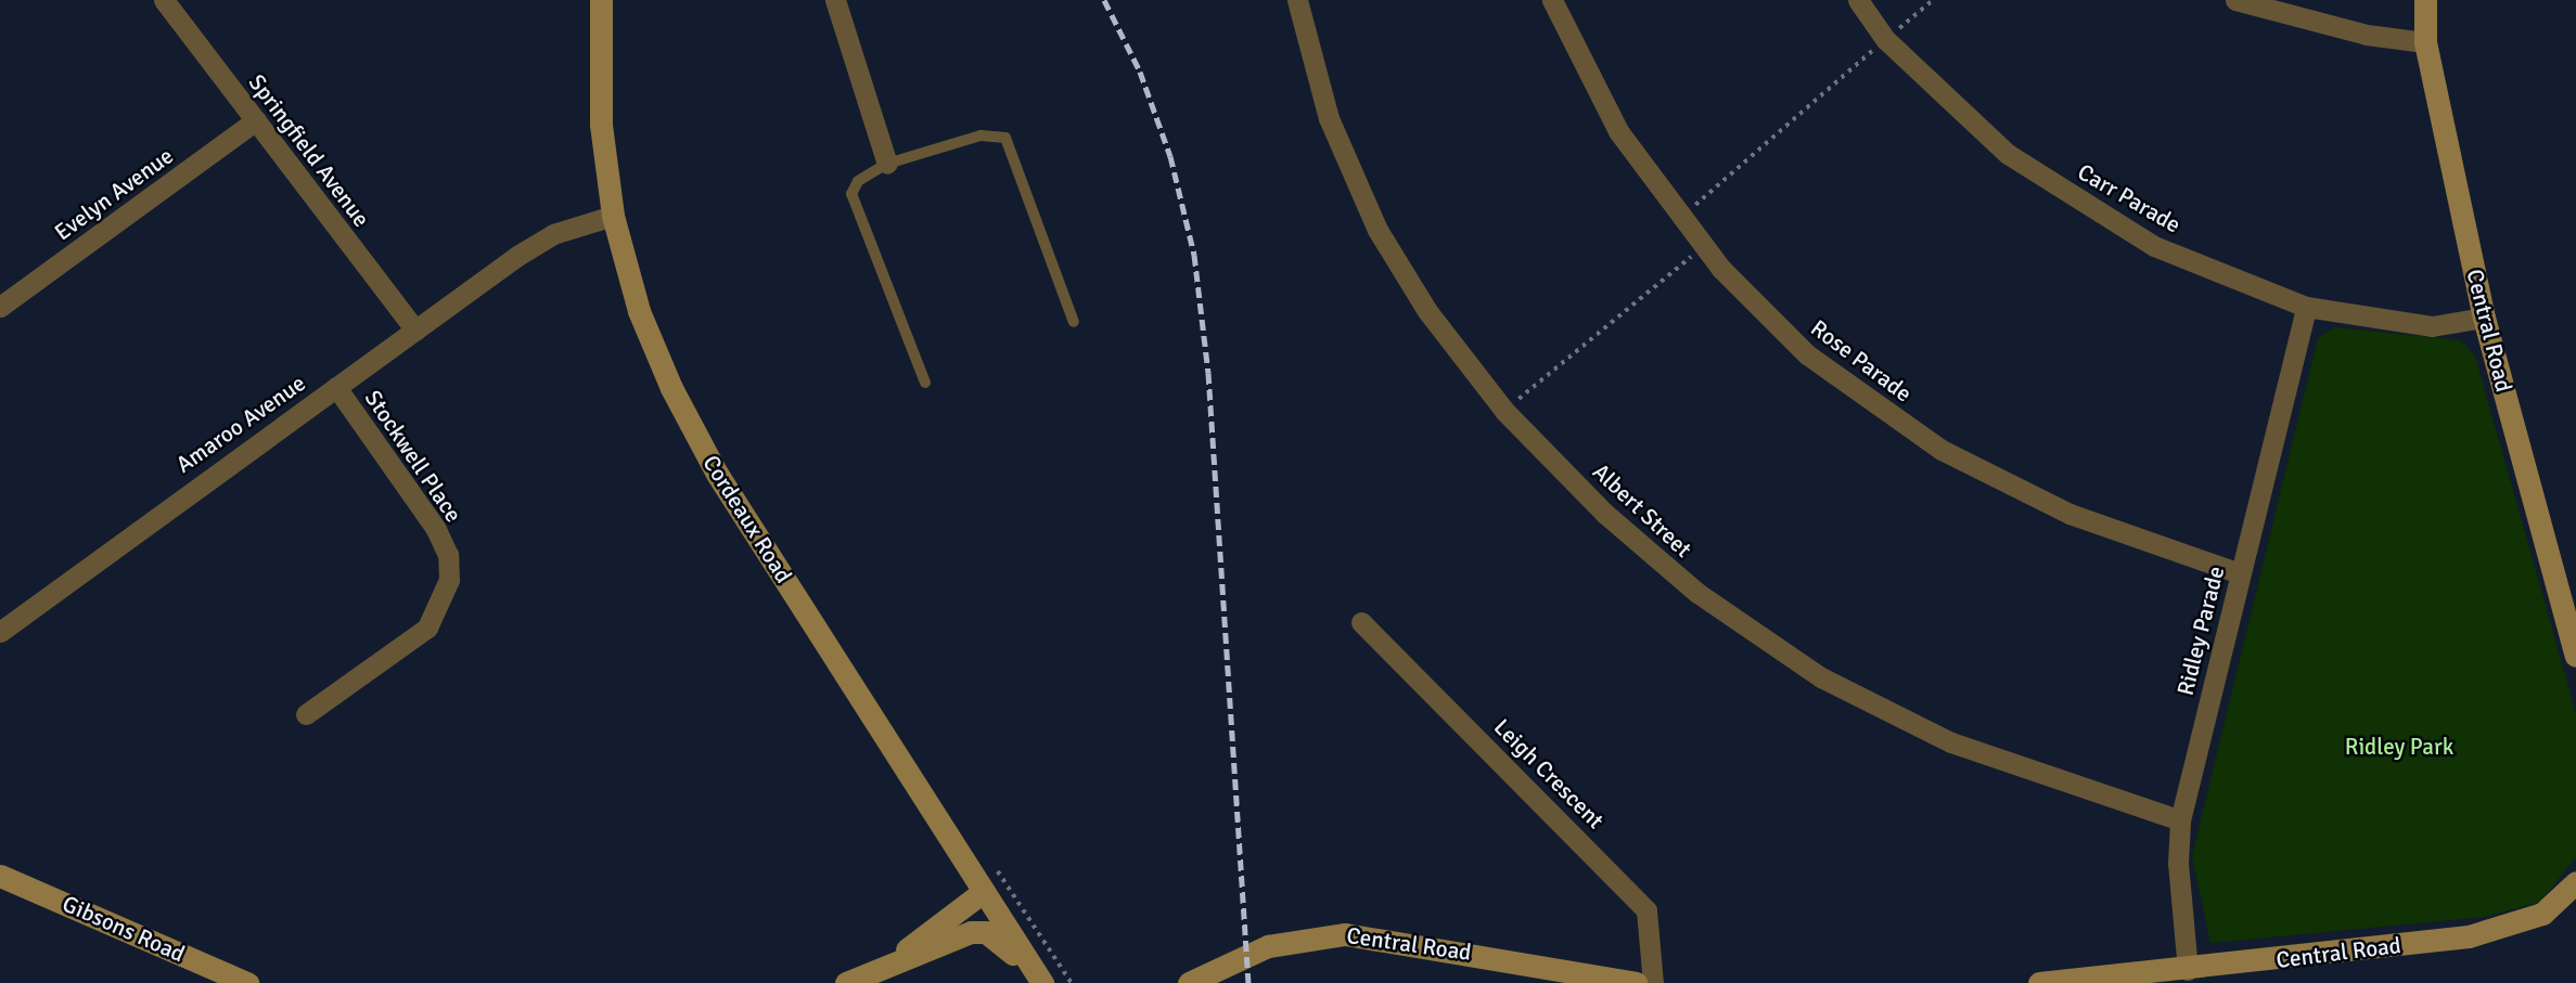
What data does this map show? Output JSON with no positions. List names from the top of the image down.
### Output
{
  "streets": {
    "main road": ["Central Road", "Cordeaux Road", "Gibsons Road"],
    "street": [
      "Springfield Avenue",
      "Evelyn Avenue",
      "Carr Parade",
      "Rose Parade",
      "Amaroo Avenue",
      "Stockwell Place",
      "Albert Street",
      "Ridley Parade",
      "Leigh Crescent"
    ]
  },
  "crossings": [
    ["Springfield Avenue", "Evelyn Avenue"],
    ["Springfield Avenue", "Amaroo Avenue"],
    ["Carr Parade", "Central Road"],
    ["Carr Parade", "Ridley Parade"],
    ["Central Road", "Ridley Parade"],
    ["Rose Parade", "Ridley Parade"],
    ["Amaroo Avenue", "Stockwell Place"],
    ["Amaroo Avenue", "Cordeaux Road"],
    ["Albert Street", "Ridley Parade"]
  ],
  "parks": ["Ridley Park"]
}
